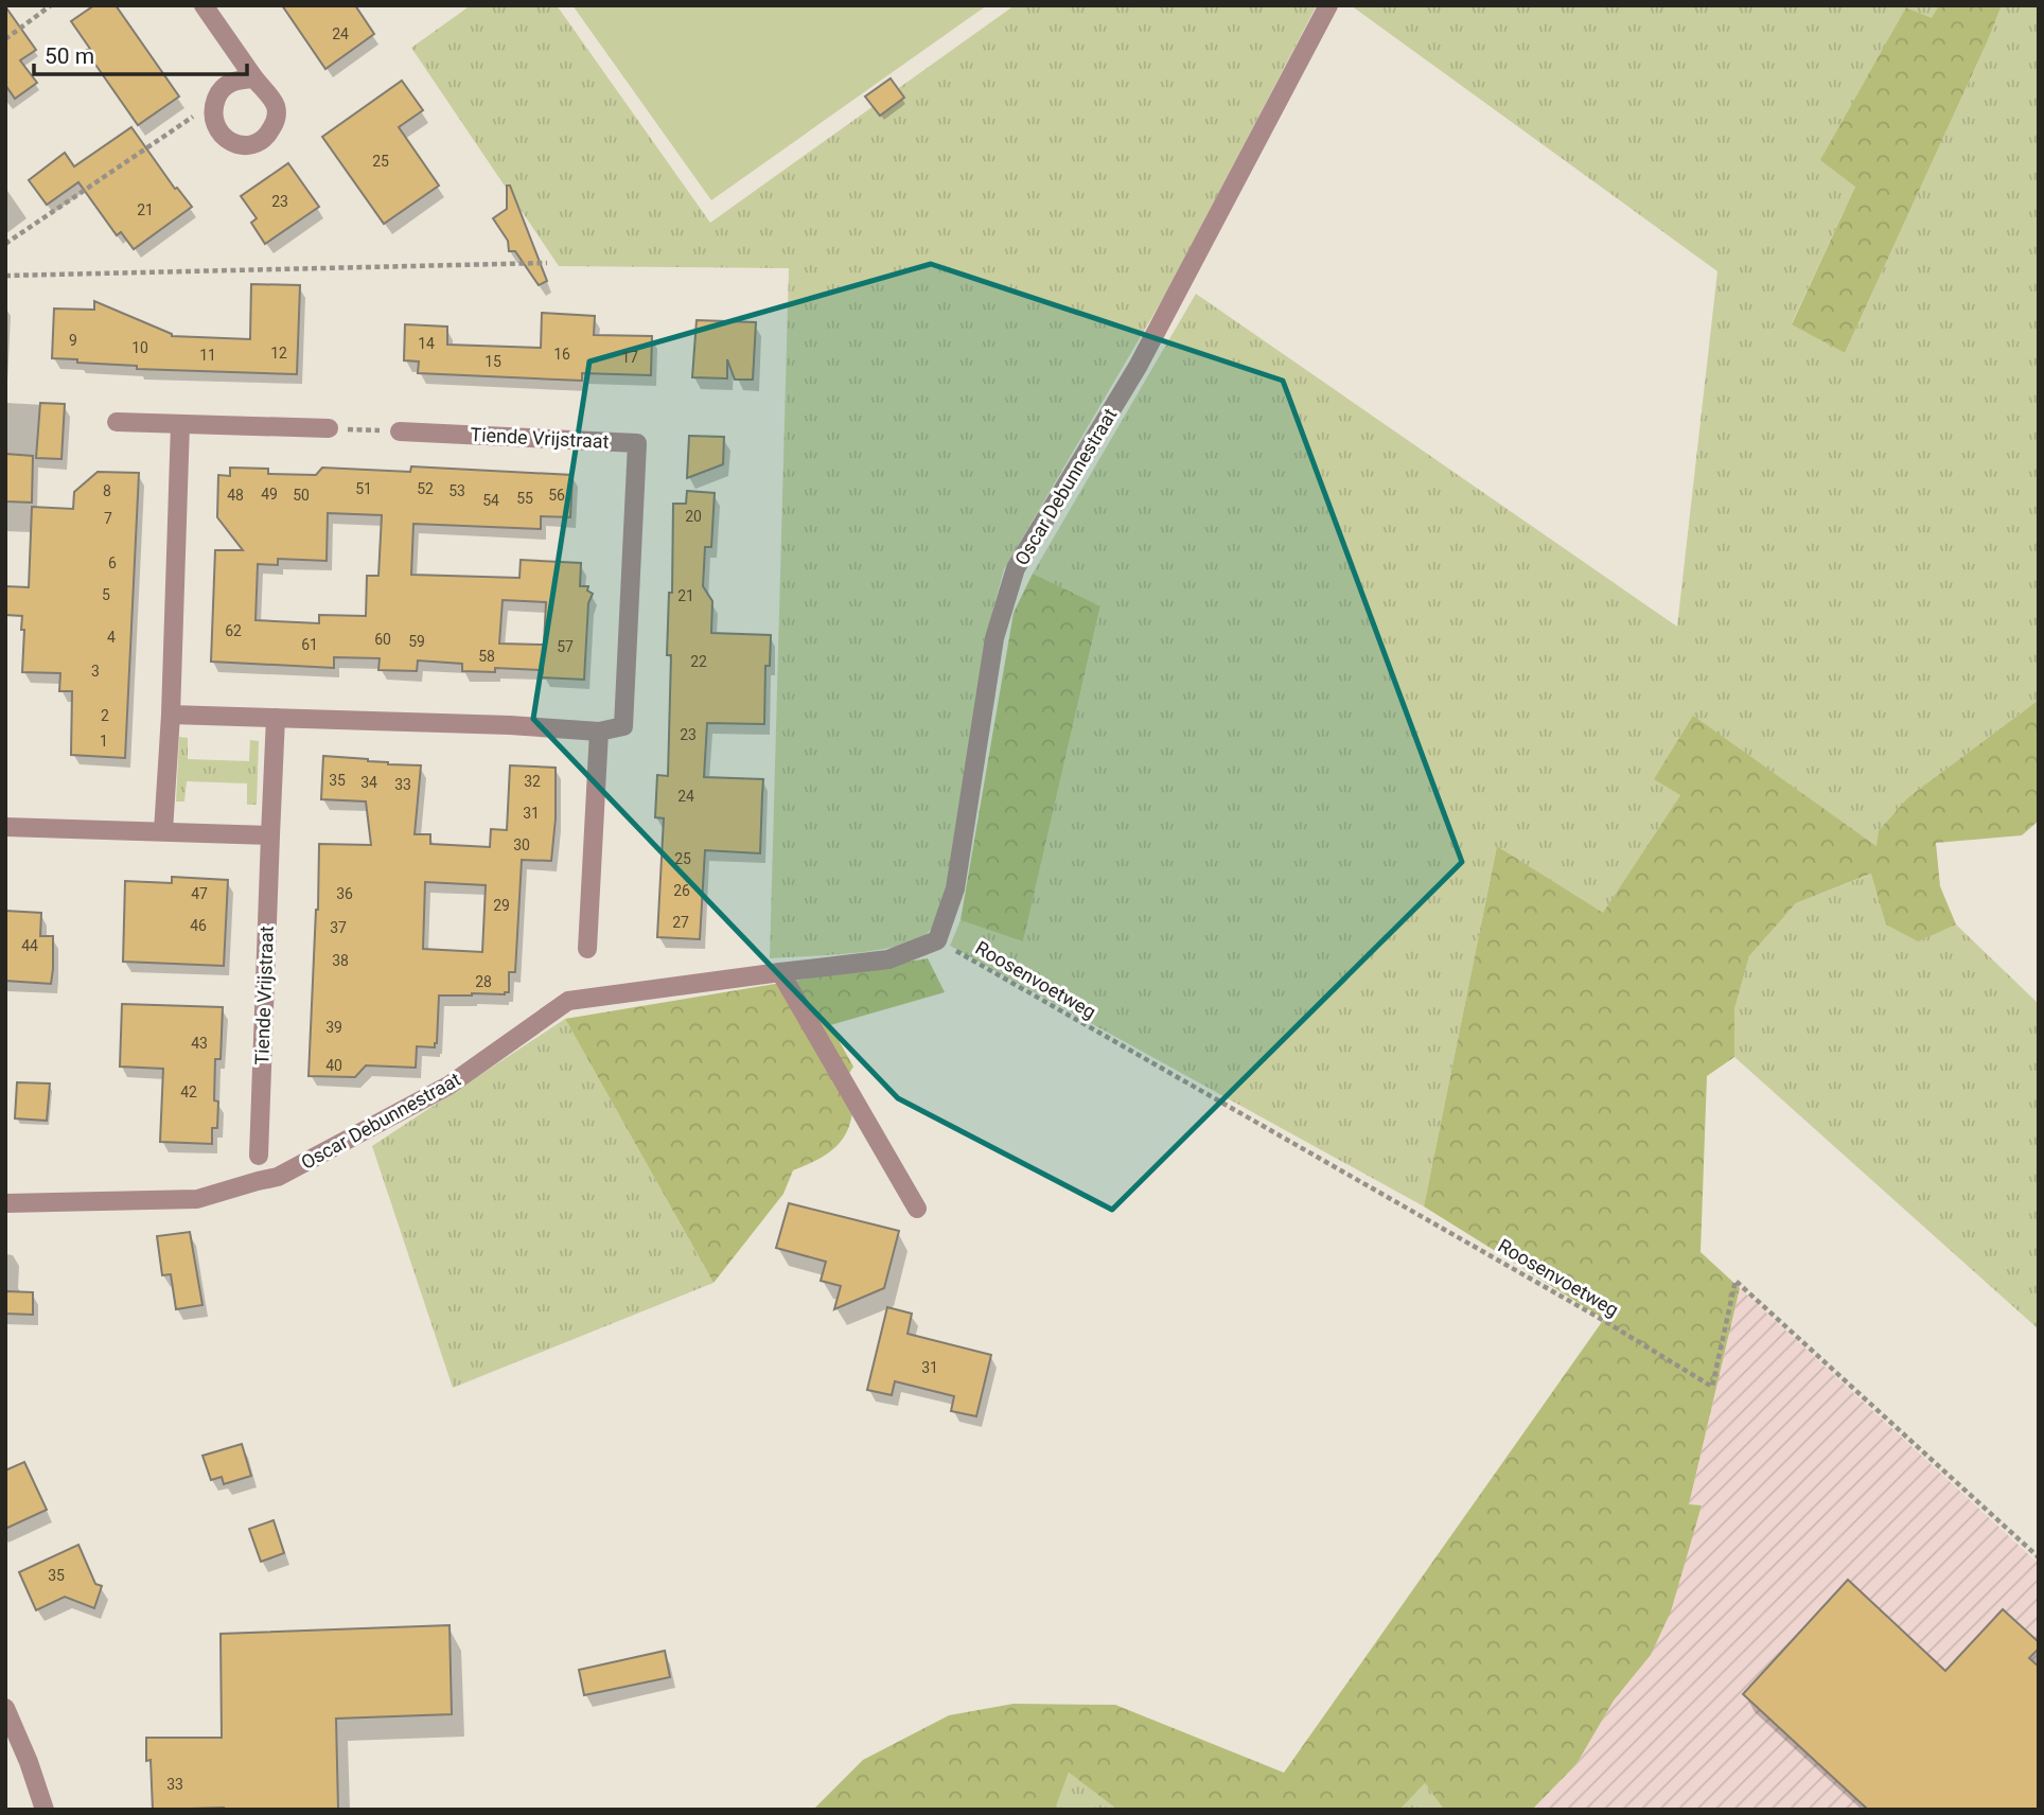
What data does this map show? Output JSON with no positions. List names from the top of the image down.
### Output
{
  "streets": {
    "street": ["Tiende Vrijstraat", "Oscar Debunnestraat"],
    "path": ["Roosenvoetweg"]
  },
  "crossings": [
    ["Oscar Debunnestraat", "Roosenvoetweg"]
  ],
  "house_numbers": [
    "24",
    "25",
    "23",
    "21",
    "9",
    "14",
    "10",
    "12",
    "16",
    "11",
    "17",
    "15",
    "51",
    "52",
    "8",
    "53",
    "49",
    "48",
    "50",
    "56",
    "55",
    "54",
    "20",
    "7",
    "6",
    "5",
    "21",
    "62",
    "4",
    "60",
    "59",
    "61",
    "57",
    "58",
    "22",
    "3",
    "2",
    "23",
    "1",
    "35",
    "32",
    "34",
    "33",
    "24",
    "31",
    "30",
    "25",
    "26",
    "47",
    "36",
    "29",
    "27",
    "46",
    "37",
    "44",
    "38",
    "28",
    "39",
    "43",
    "40",
    "42",
    "31",
    "35",
    "33"
  ],
  "scale_bar": "50 m"
}
